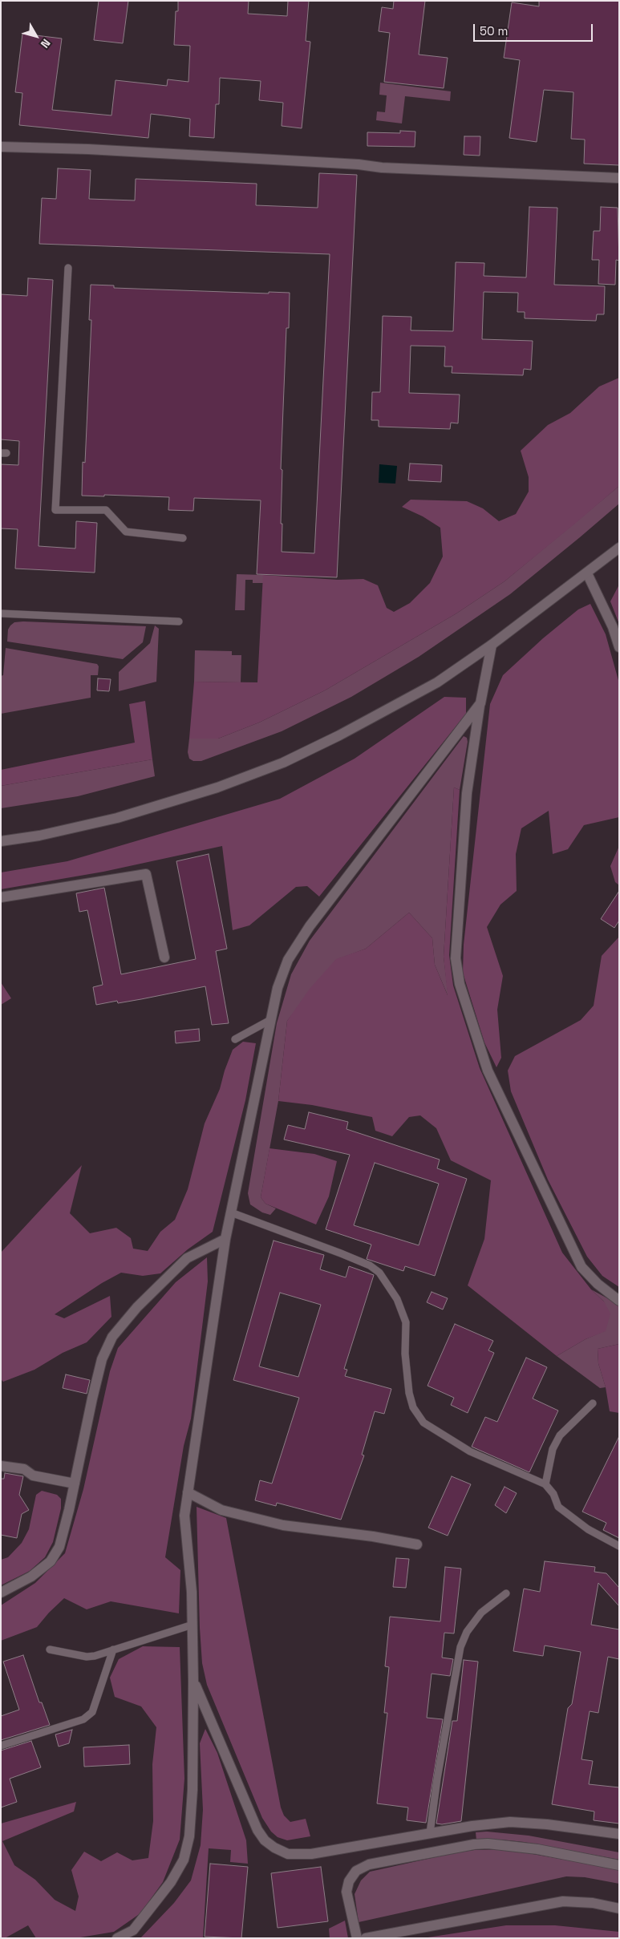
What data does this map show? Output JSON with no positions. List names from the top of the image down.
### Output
{
  "scale_bar": "50 m",
  "north": "bottom right"
}
